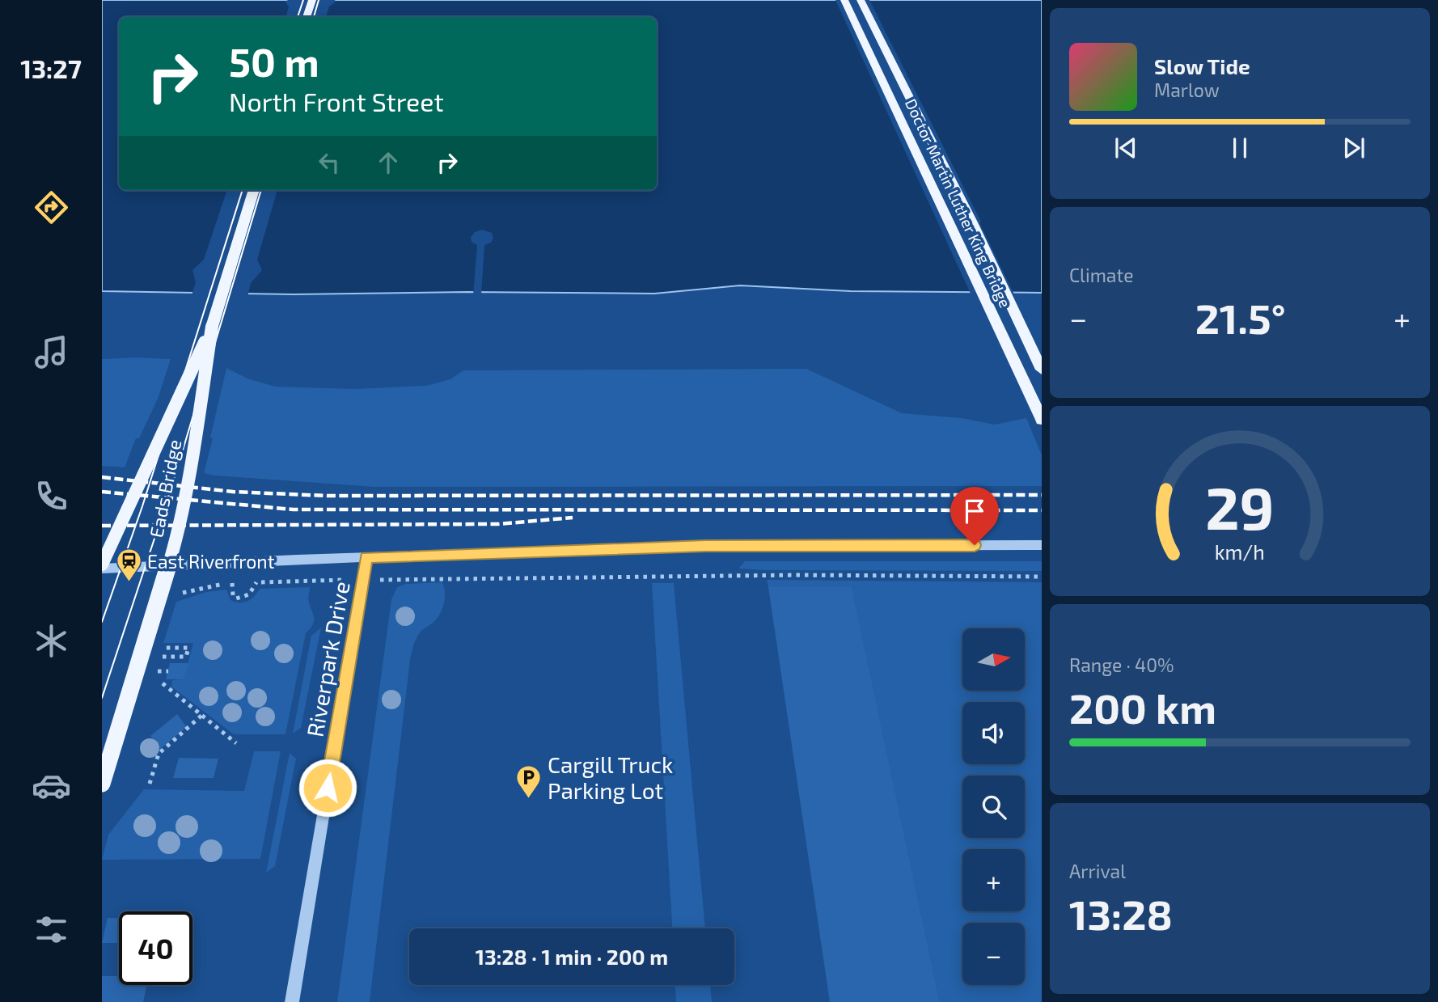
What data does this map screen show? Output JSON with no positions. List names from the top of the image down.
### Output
{
  "streets": {
    "main road": ["Doctor Martin Luther King Bridge", "Eads Bridge"],
    "street": ["Riverpark Drive"]
  },
  "places": {
    "station": ["East Riverfront"],
    "parking": ["Cargill Truck Parking Lot"]
  },
  "north": "right",
  "page": {
    "tabs": "13:27",
    "turn": ["50 m", "North Front Street"],
    "song": ["Slow Tide", "Marlow"],
    "tile": [
      "Climate",
      ["Range · 40%", "200 km"],
      ["Arrival", "13:28"]
    ],
    "heat": ["−", "21.5°", "+"],
    "map_buttons": ["+", "−"],
    "limit": "40",
    "trip": "13:28 · 1 min · 200 m",
    "gauge": ["29", "km/h"]
  }
}
